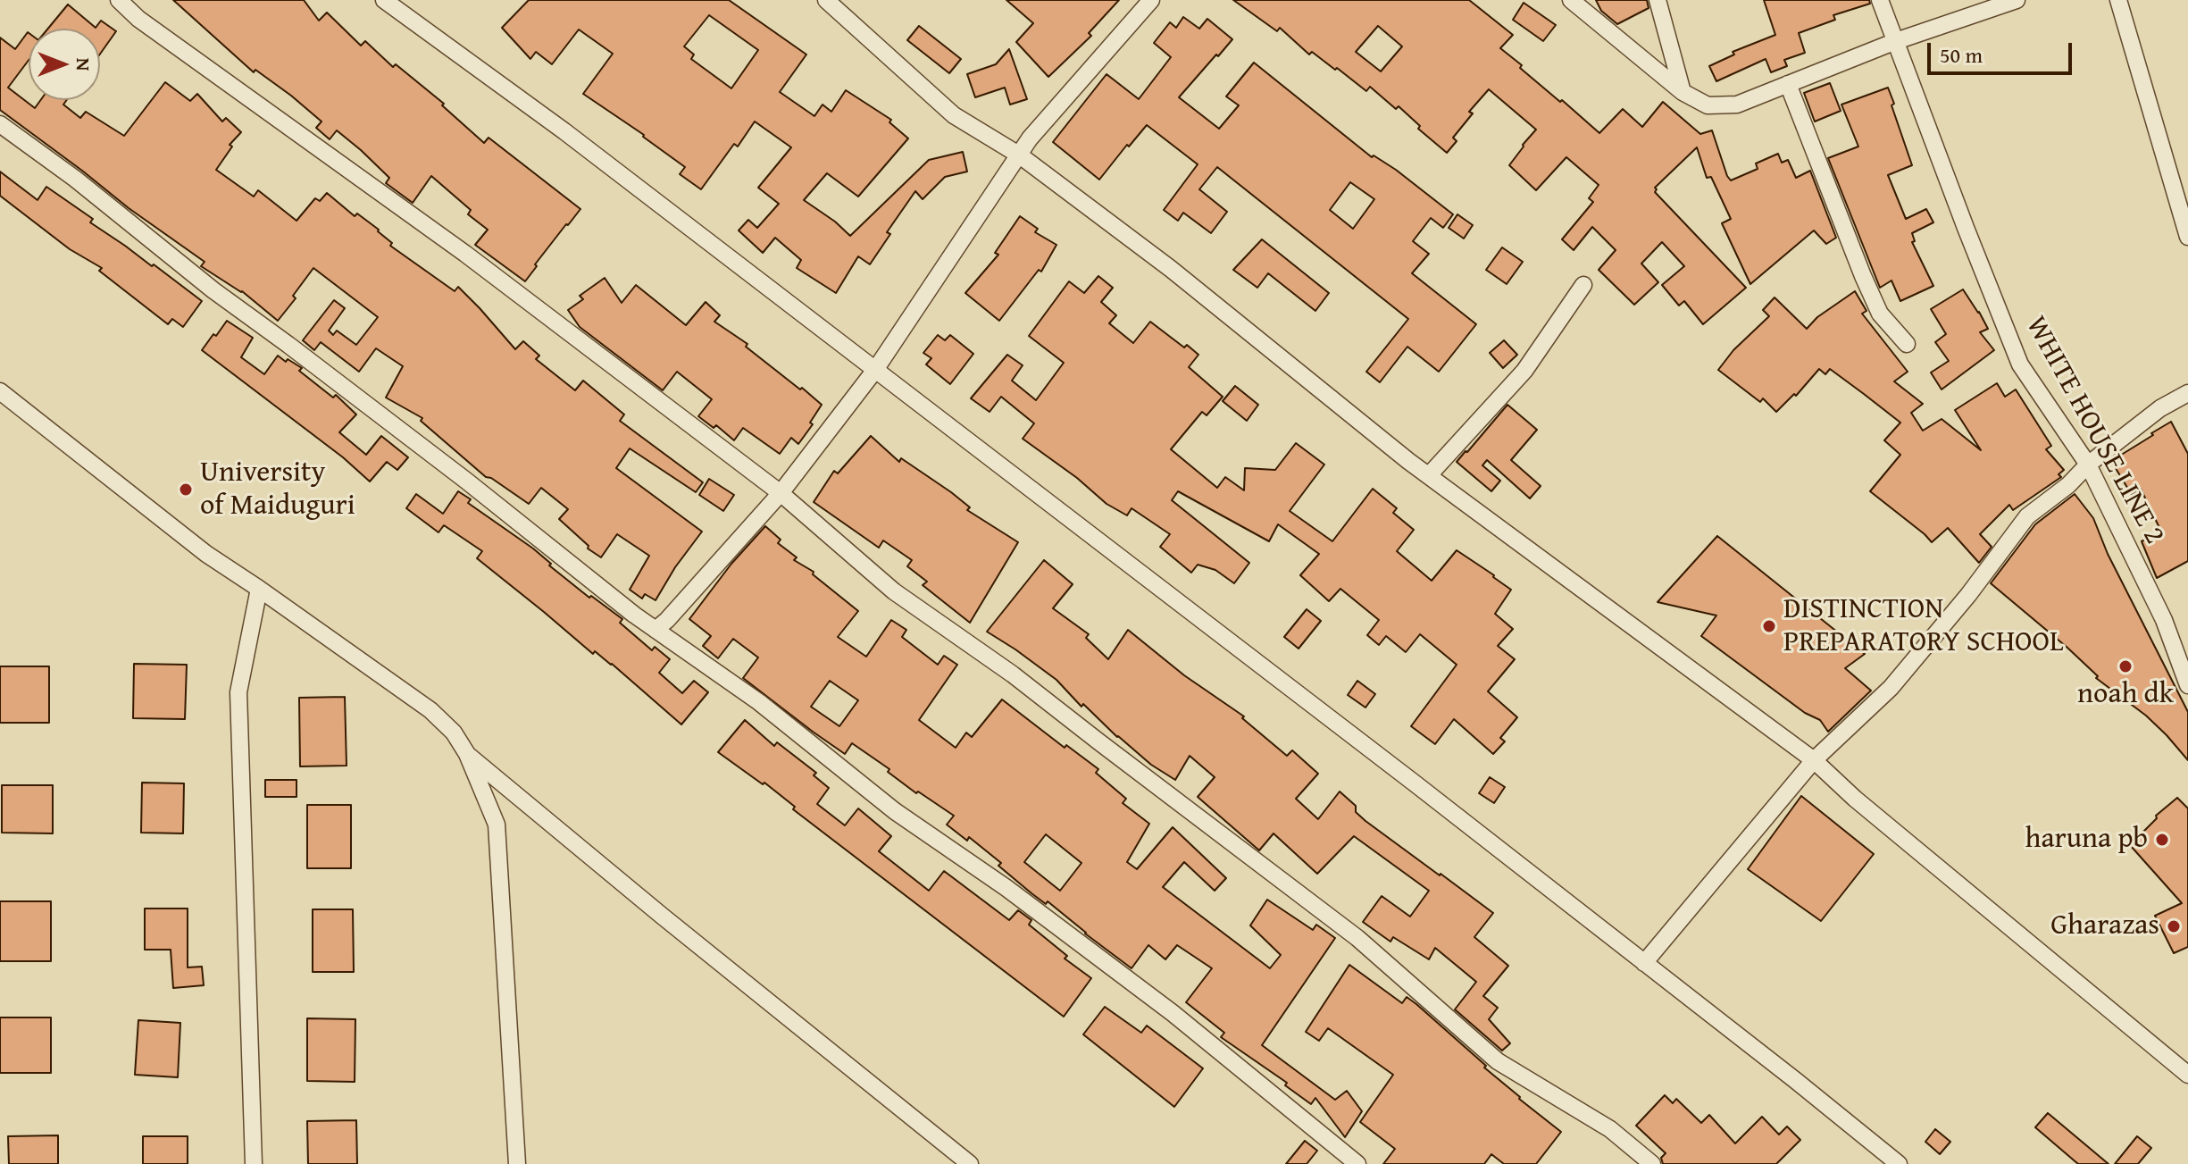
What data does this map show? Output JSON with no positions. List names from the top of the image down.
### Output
{
  "streets": {
    "street": ["WHITE HOUSE LINE 2"]
  },
  "places": [
    "University of Maiduguri",
    "DISTINCTION PREPARATORY SCHOOL",
    "noah dk",
    "haruna pb",
    "Gharazas"
  ],
  "scale_bar": "50 m",
  "north": "right"
}
